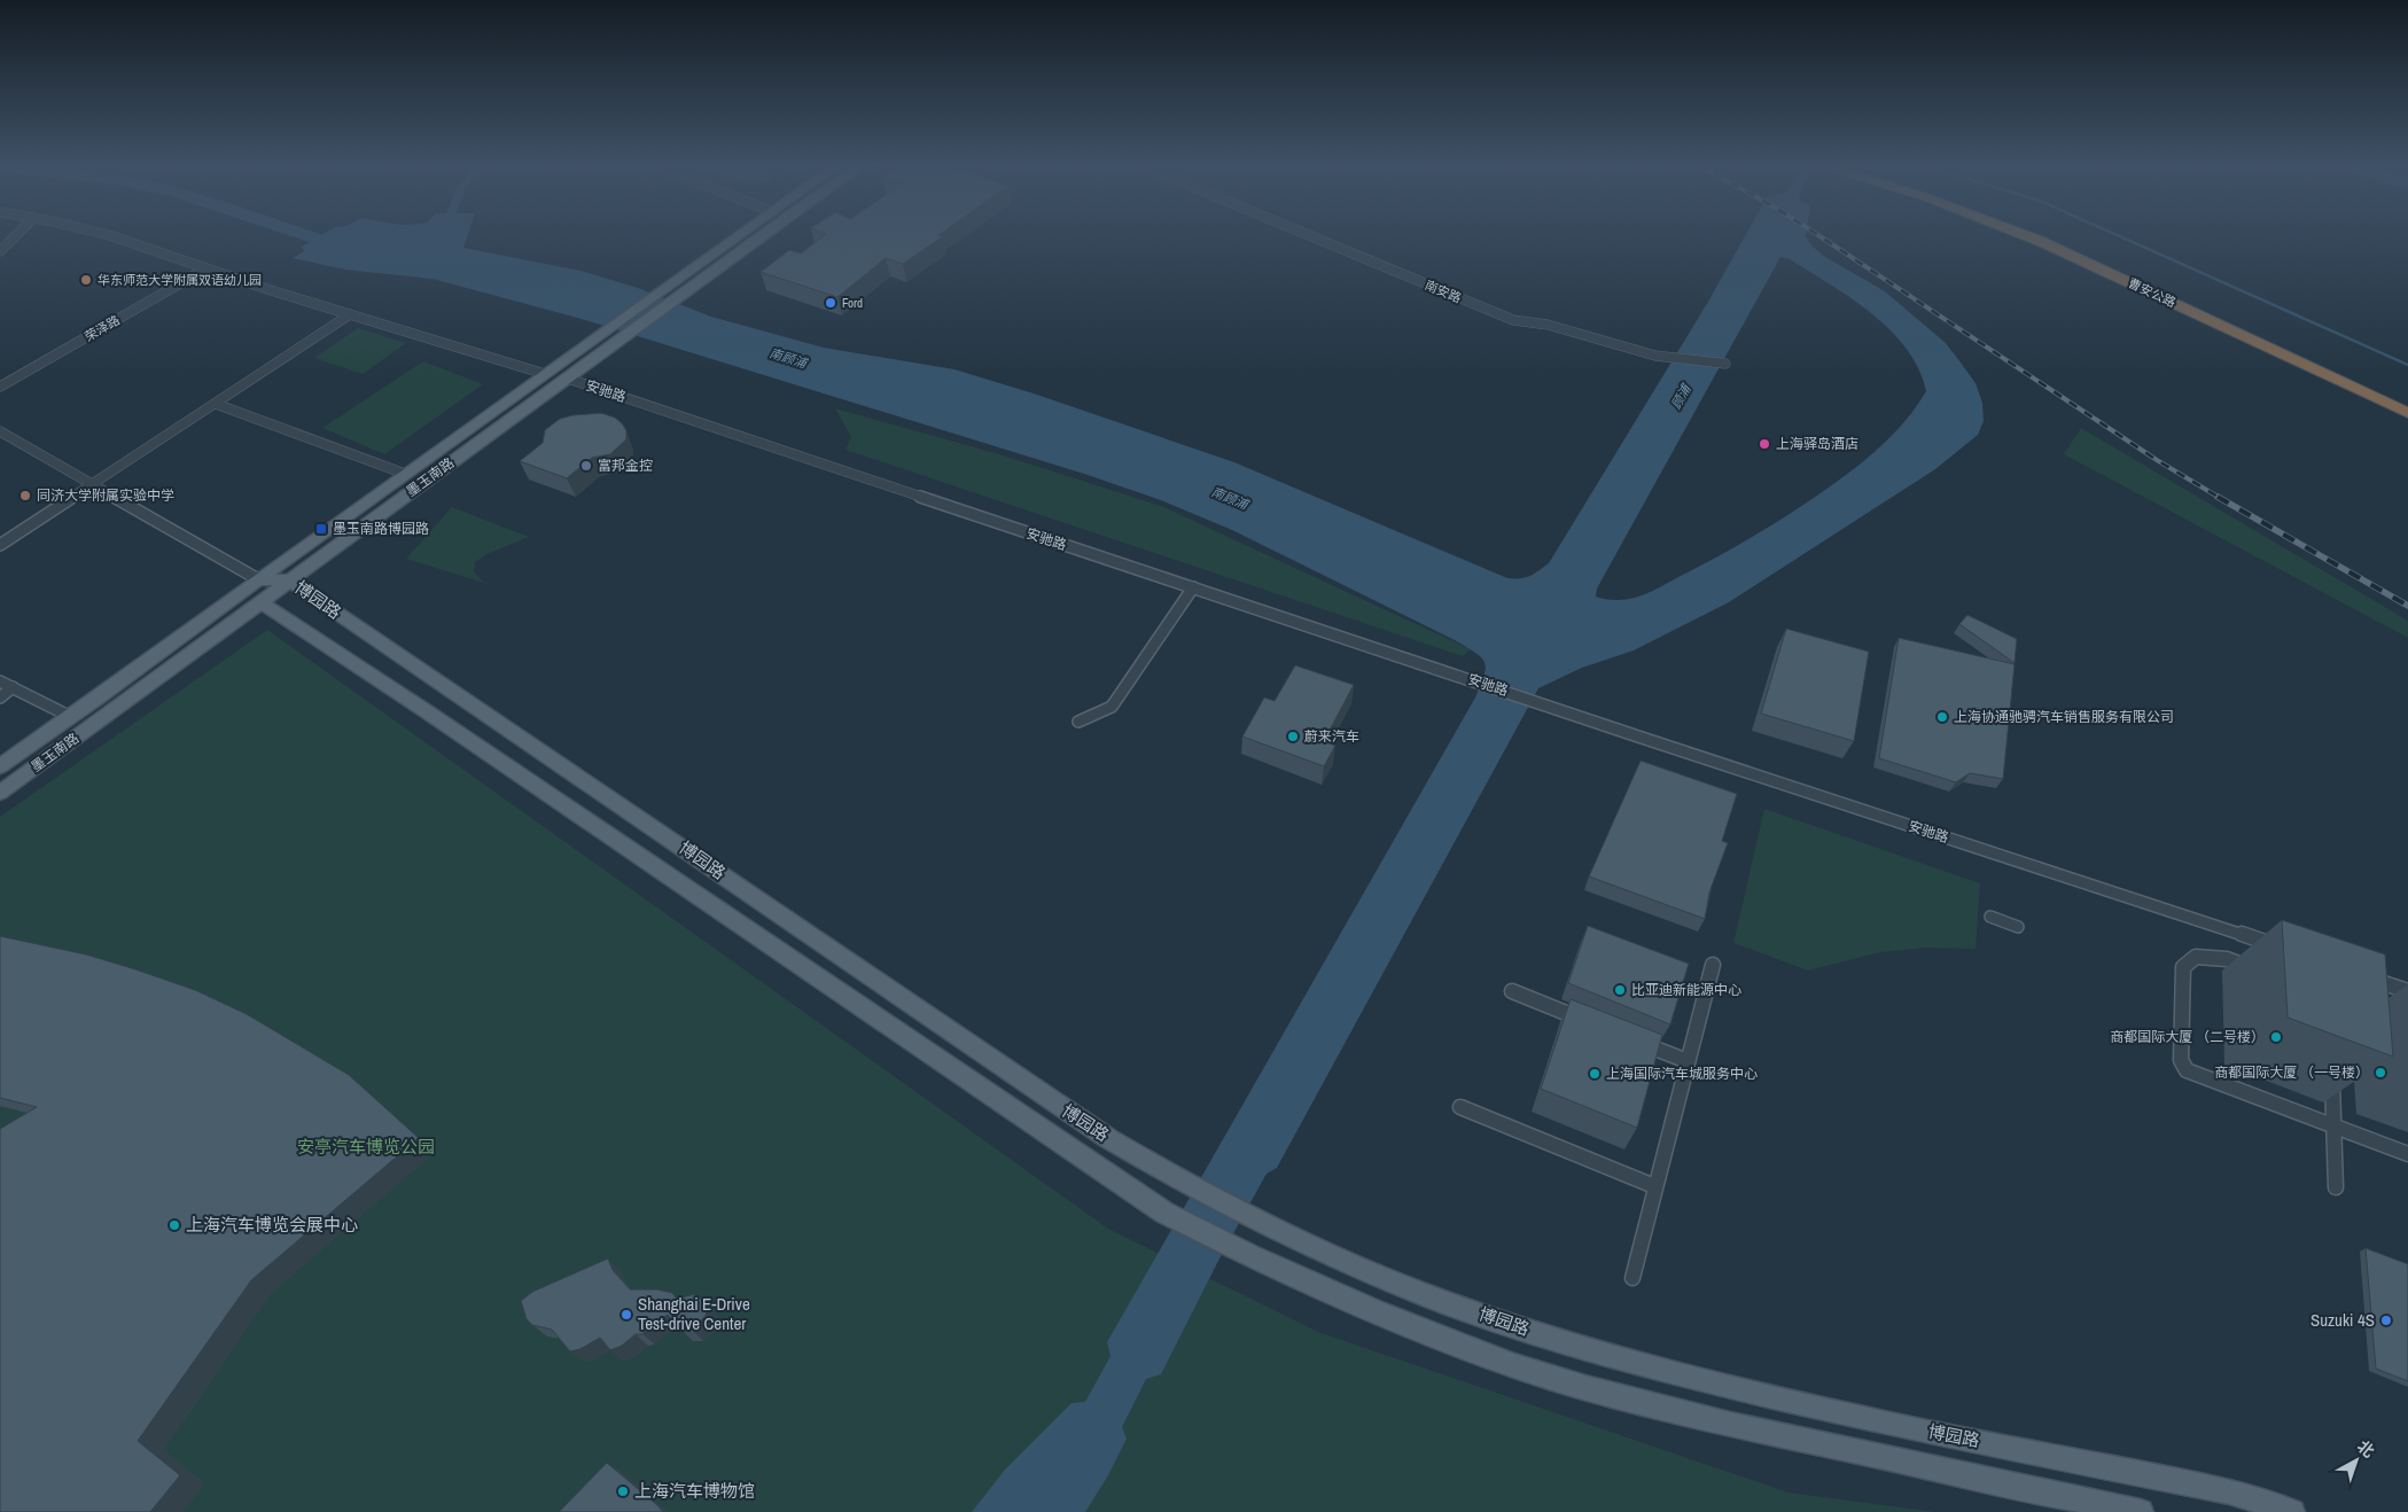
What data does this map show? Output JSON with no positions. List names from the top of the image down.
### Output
{
  "streets": {
    "highway": ["曹安公路"],
    "main road": ["墨玉南路", "博园路"],
    "street": ["南安路", "荣泽路", "安驰路"]
  },
  "crossings": [
    ["安驰路", "墨玉南路"],
    ["墨玉南路", "博园路"]
  ],
  "water": ["南顾浦", "顾浦"],
  "parks": ["安亭汽车博览公园"],
  "places": {
    "other": [
      "华东师范大学附属双语幼儿园",
      "Ford",
      "上海驿岛酒店",
      "富邦金控",
      "同济大学附属实验中学",
      "上海协通驰骋汽车销售服务有限公司",
      "蔚来汽车",
      "比亚迪新能源中心",
      "商都国际大厦 （二号楼）",
      "商都国际大厦 （一号楼）",
      "上海国际汽车城服务中心",
      "上海汽车博览会展中心",
      "Shanghai E-Drive Test-drive Center",
      "Suzuki 4S",
      "上海汽车博物馆"
    ],
    "transit": ["墨玉南路博园路"]
  },
  "north": "top right"
}
